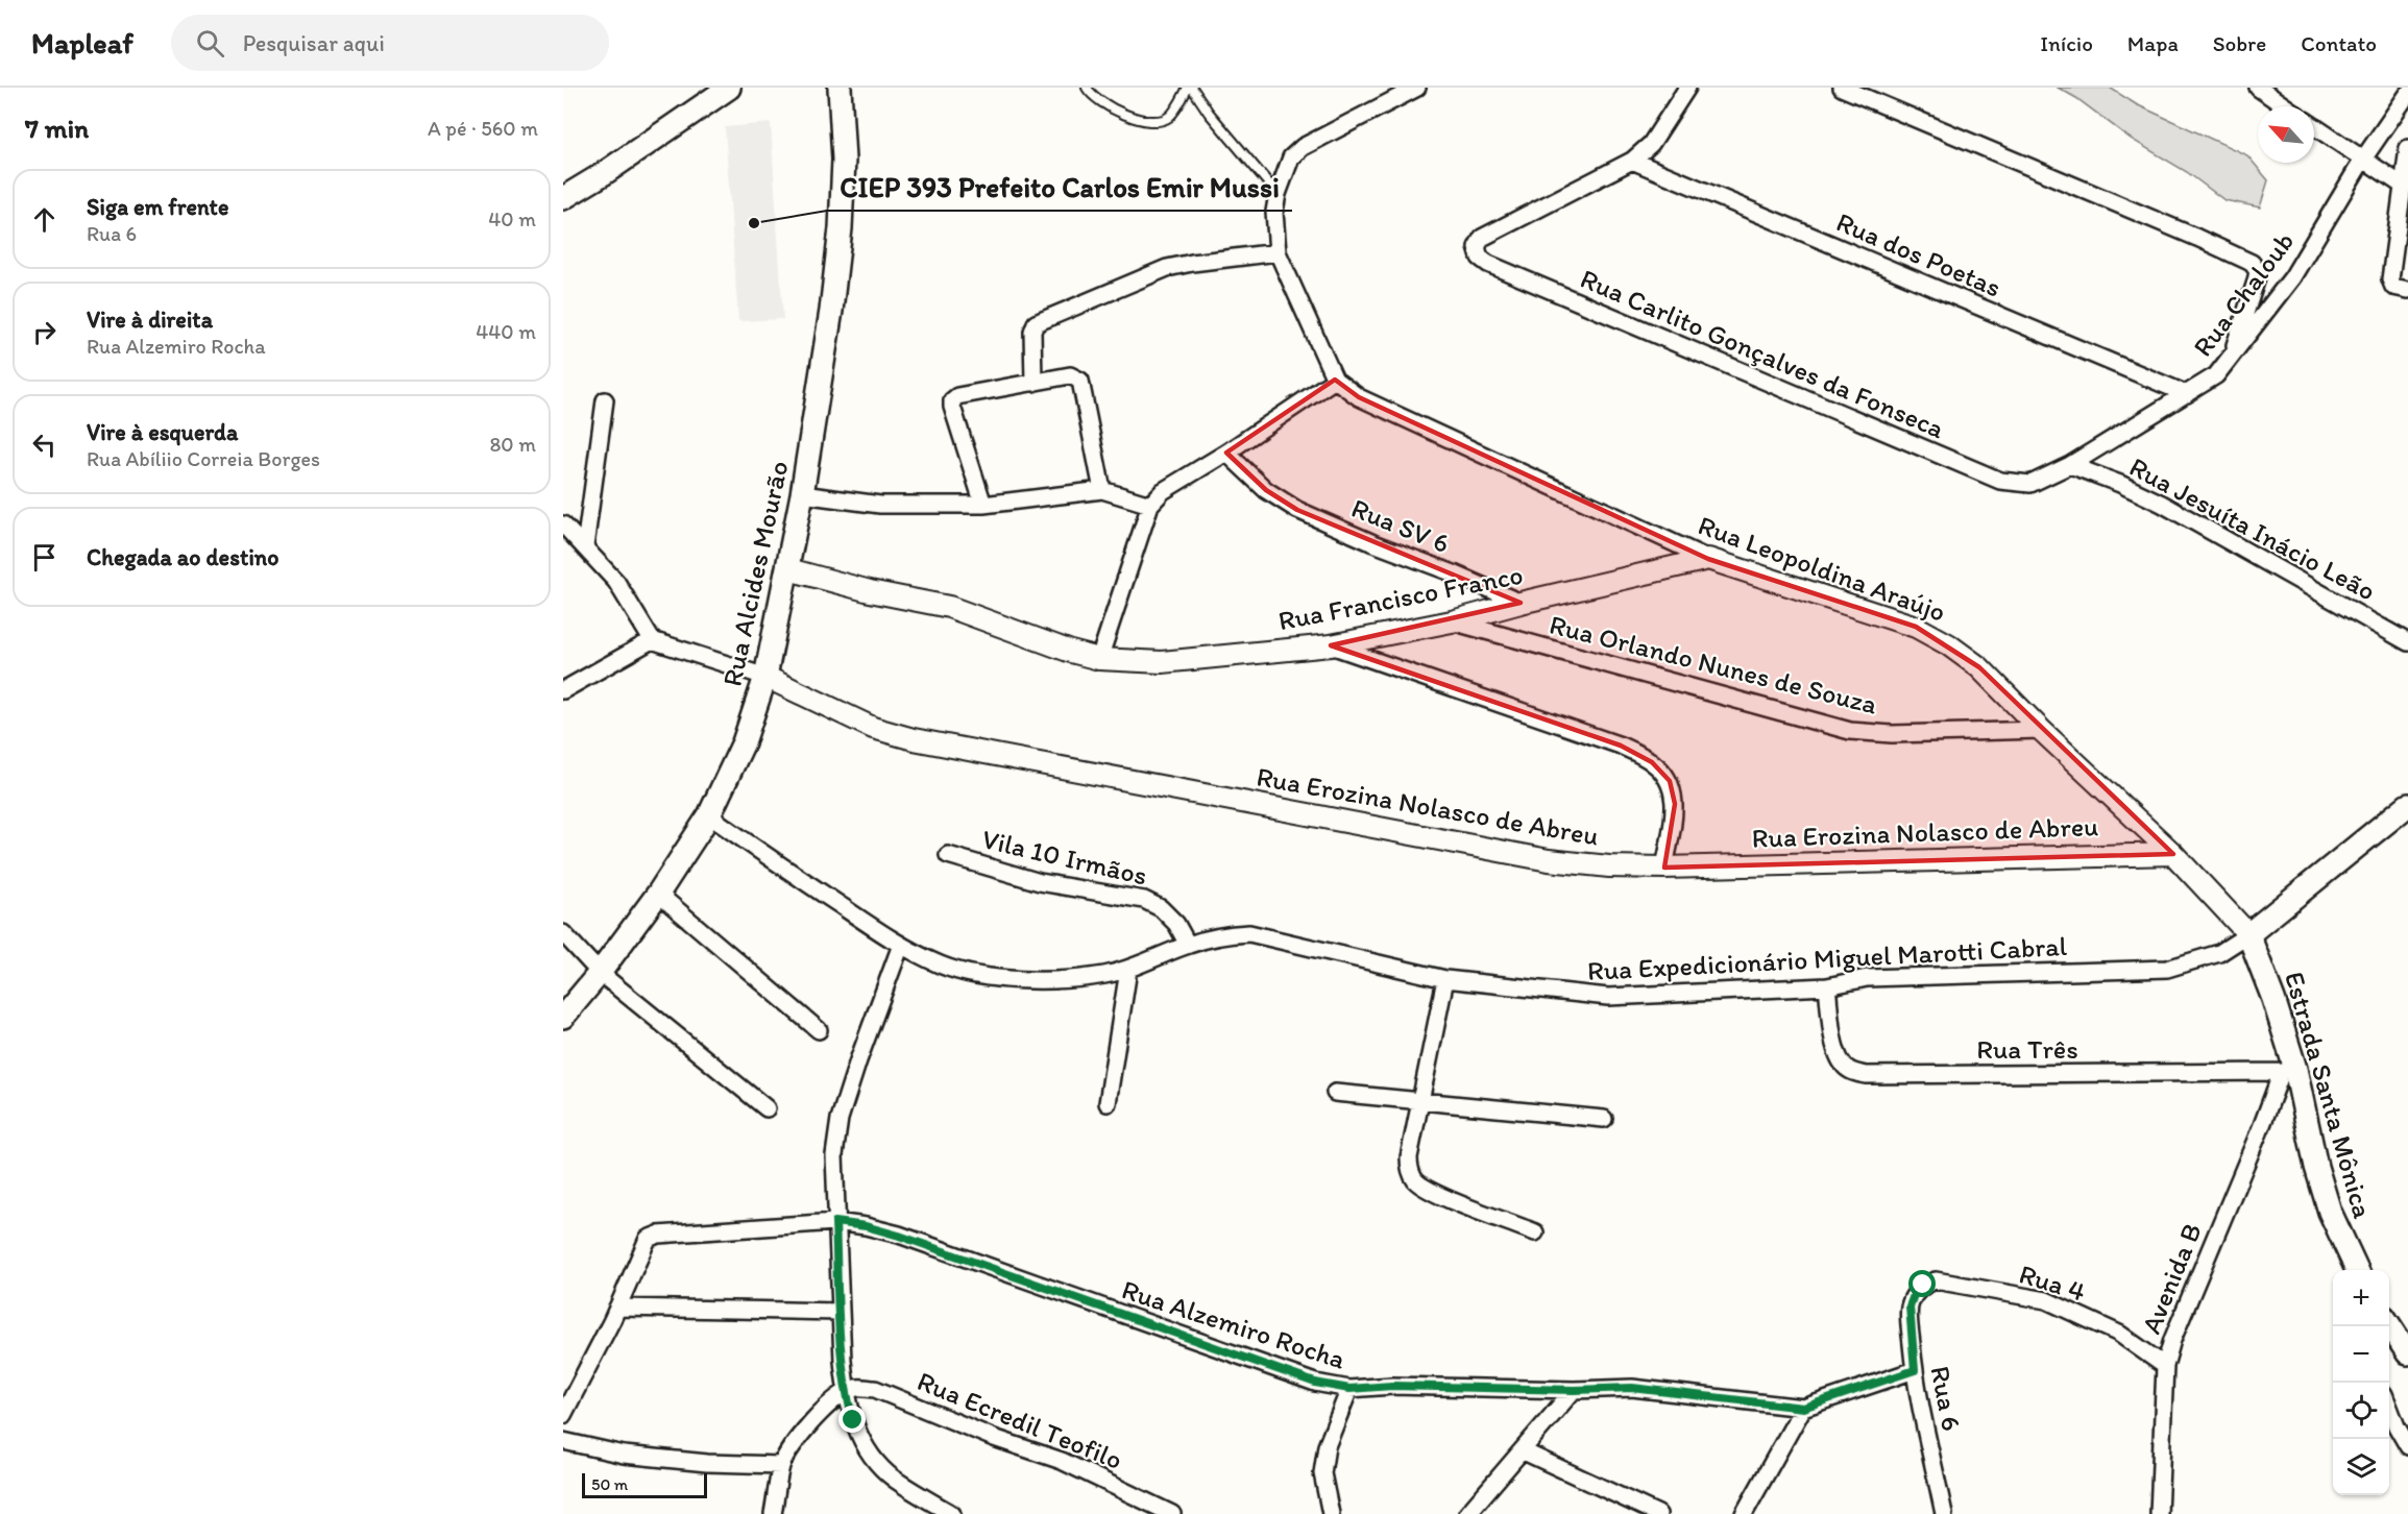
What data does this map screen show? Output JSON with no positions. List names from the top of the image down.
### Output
{
  "streets": {
    "main road": ["Rua Alcides Mourão", "Estrada Santa Mônica"],
    "street": [
      "Rua dos Poetas",
      "Rua Chaloub",
      "Rua Carlito Gonçalves da Fonseca",
      "Rua SV 6",
      "Rua Jesuíta Inácio Leão",
      "Rua Leopoldina Araújo",
      "Rua Francisco Franco",
      "Rua Orlando Nunes de Souza",
      "Rua Erozina Nolasco de Abreu",
      "Vila 10 Irmãos",
      "Rua Expedicionário Miguel Marotti Cabral",
      "Rua Três",
      "Avenida B",
      "Rua 4",
      "Rua Alzemiro Rocha",
      "Rua 6",
      "Rua Ecredil Teofilo"
    ]
  },
  "crossings": [
    ["Rua dos Poetas", "Rua Chaloub"],
    ["Rua dos Poetas", "Rua Carlito Gonçalves da Fonseca"],
    ["Rua Chaloub", "Rua Carlito Gonçalves da Fonseca"],
    ["Rua Chaloub", "Rua Jesuíta Inácio Leão"],
    ["Rua SV 6", "Rua Francisco Franco"],
    ["Rua Leopoldina Araújo", "Rua Francisco Franco"],
    ["Rua Leopoldina Araújo", "Rua Orlando Nunes de Souza"],
    ["Rua Leopoldina Araújo", "Rua Erozina Nolasco de Abreu"],
    ["Rua Leopoldina Araújo", "Rua Expedicionário Miguel Marotti Cabral"],
    ["Rua Leopoldina Araújo", "Estrada Santa Mônica"],
    ["Rua Alcides Mourão", "Rua Francisco Franco"],
    ["Rua Alcides Mourão", "Rua Erozina Nolasco de Abreu"],
    ["Rua Alcides Mourão", "Rua Expedicionário Miguel Marotti Cabral"],
    ["Rua Francisco Franco", "Rua Orlando Nunes de Souza"],
    ["Vila 10 Irmãos", "Rua Expedicionário Miguel Marotti Cabral"],
    ["Rua Expedicionário Miguel Marotti Cabral", "Rua Três"],
    ["Rua Expedicionário Miguel Marotti Cabral", "Estrada Santa Mônica"],
    ["Rua Três", "Estrada Santa Mônica"],
    ["Rua Três", "Avenida B"],
    ["Estrada Santa Mônica", "Avenida B"],
    ["Avenida B", "Rua 4"],
    ["Rua 4", "Rua 6"],
    ["Rua Alzemiro Rocha", "Rua 6"]
  ],
  "places": ["CIEP 393 Prefeito Carlos Emir Mussi"],
  "scale_bar": "50 m",
  "north": "top left",
  "page": {
    "header": "Mapleaf",
    "search": "Pesquisar aqui",
    "nav": [
      "Início",
      "Mapa",
      "Sobre",
      "Contato"
    ],
    "heading": ["7 min", "A pé · 560 m"],
    "list": [
      ["Siga em frente", "Rua 6", "40 m"],
      ["Vire à direita", "Rua Alzemiro Rocha", "440 m"],
      ["Vire à esquerda", "Rua Abíliio Correia Borges", "80 m"],
      "Chegada ao destino"
    ],
    "map_buttons": ["+", "−"],
    "scale": "50 m"
  }
}
